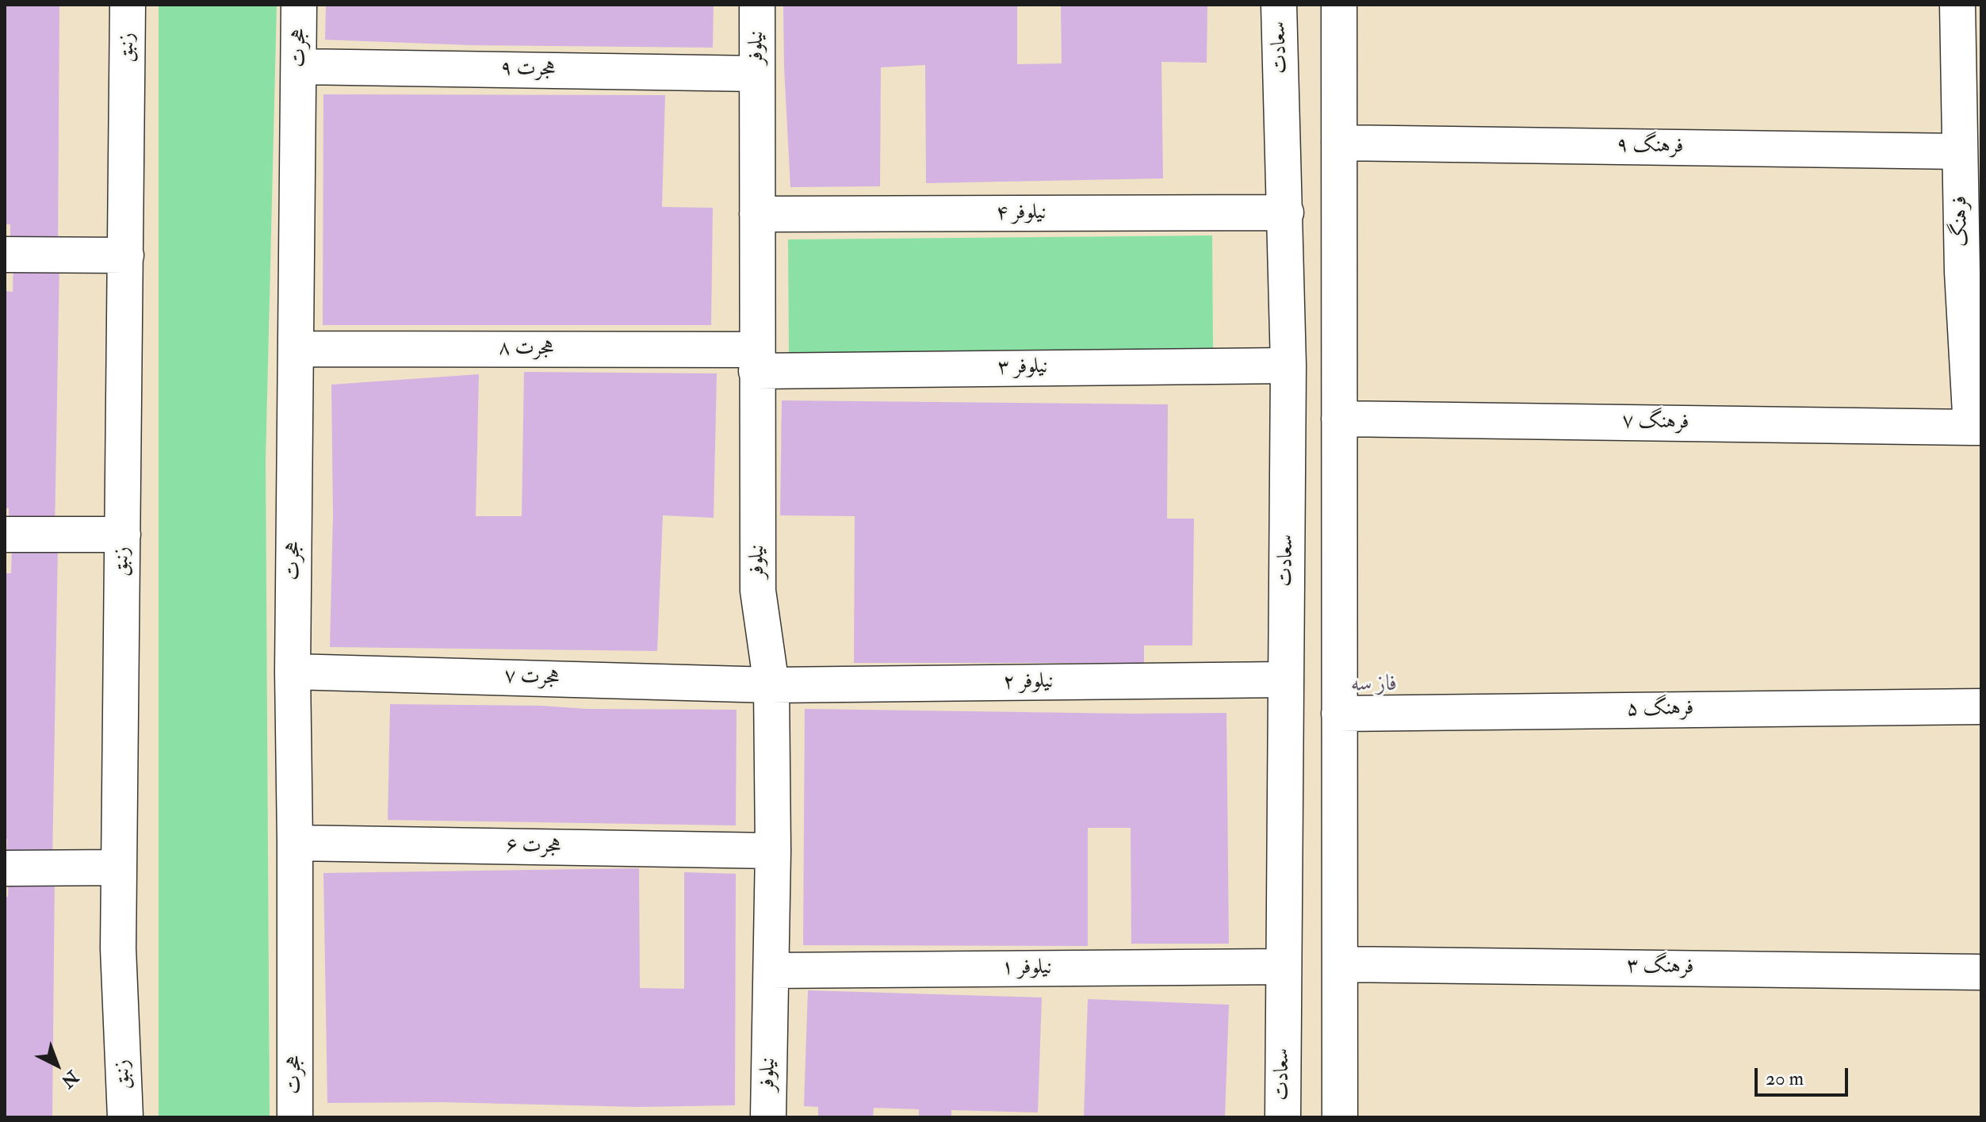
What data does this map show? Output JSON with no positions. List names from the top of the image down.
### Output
{
  "streets": {
    "street": [
      "زنبق",
      "هجرت",
      "نیلوفر",
      "سعادت",
      "هجرت ۹",
      "فرهنگ ۹",
      "نیلوفر ۴",
      "فرهنگ",
      "هجرت ۸",
      "نیلوفر ۳",
      "فرهنگ ۷",
      "هجرت ۷",
      "نیلوفر ۲",
      "فرهنگ ۵",
      "هجرت ۶",
      "فرهنگ ۳",
      "نیلوفر ۱"
    ]
  },
  "crossings": [
    ["هجرت", "هجرت ۹"],
    ["هجرت", "هجرت ۸"],
    ["هجرت", "هجرت ۷"],
    ["هجرت", "هجرت ۶"],
    ["نیلوفر", "هجرت ۹"],
    ["نیلوفر", "نیلوفر ۴"],
    ["نیلوفر", "هجرت ۸"],
    ["نیلوفر", "نیلوفر ۳"],
    ["نیلوفر", "هجرت ۷"],
    ["نیلوفر", "نیلوفر ۲"],
    ["نیلوفر", "هجرت ۶"],
    ["نیلوفر", "نیلوفر ۱"],
    ["سعادت", "نیلوفر ۴"],
    ["سعادت", "نیلوفر ۳"],
    ["سعادت", "نیلوفر ۲"],
    ["سعادت", "نیلوفر ۱"],
    ["فرهنگ ۹", "فرهنگ"],
    ["فرهنگ", "فرهنگ ۷"],
    ["هجرت ۸", "نیلوفر ۳"],
    ["هجرت ۷", "نیلوفر ۲"]
  ],
  "districts": ["فاز سه"],
  "scale_bar": "20 m",
  "north": "bottom right"
}
